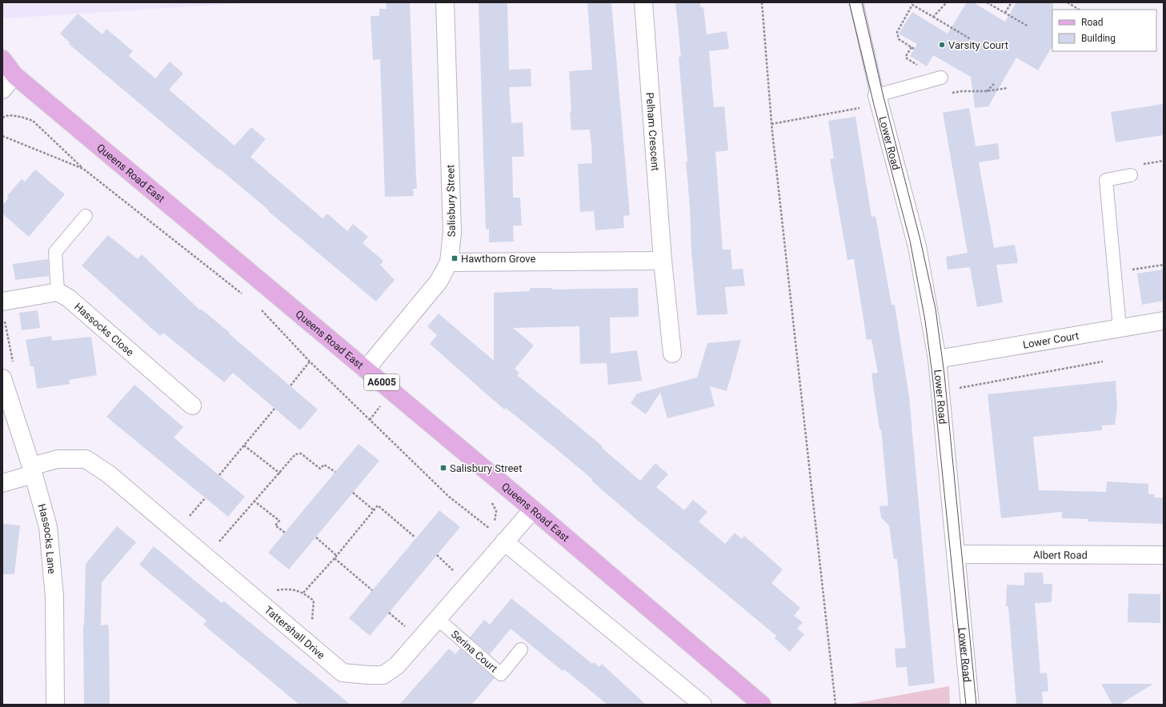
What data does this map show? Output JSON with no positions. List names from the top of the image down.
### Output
{
  "streets": {
    "main road": ["Queens Road East", "A6005"],
    "street": [
      "Pelham Crescent",
      "Lower Road",
      "Salisbury Street",
      "Hassocks Close",
      "Lower Court",
      "Hassocks Lane",
      "Albert Road",
      "Tattershall Drive"
    ],
    "lane": ["Serina Court"]
  },
  "crossings": [
    ["Lower Road", "Lower Court"],
    ["Lower Road", "Albert Road"],
    ["Queens Road East", "Salisbury Street"],
    ["Queens Road East", "Tattershall Drive"],
    ["Hassocks Lane", "Tattershall Drive"],
    ["Tattershall Drive", "Serina Court"]
  ],
  "places": {
    "other": ["Varsity Court"],
    "transit": ["Hawthorn Grove", "Salisbury Street"]
  },
  "legend": ["Road", "Building"]
}
